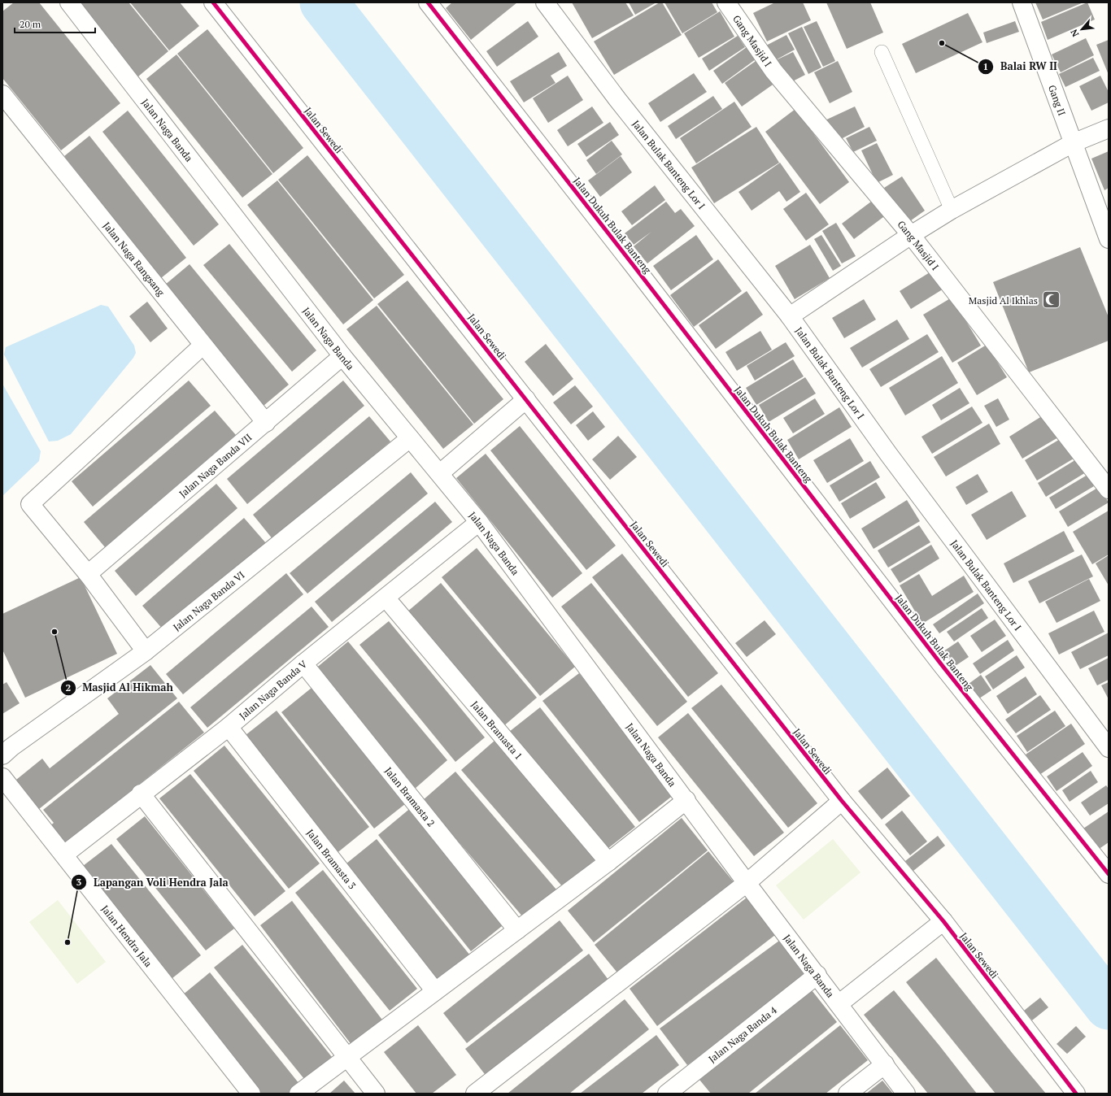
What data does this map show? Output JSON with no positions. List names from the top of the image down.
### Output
{
  "streets": {
    "street": [
      "Gang Masjid I",
      "Gang II",
      "Jalan Naga Banda",
      "Jalan Sewedi",
      "Jalan Bulak Banteng Lor I",
      "Jalan Dukuh Bulak Banteng",
      "Jalan Naga Rangsang",
      "Jalan Naga Banda VII",
      "Jalan Naga Banda VI",
      "Jalan Naga Banda V",
      "Jalan Bramasta 1",
      "Jalan Bramasta 2",
      "Jalan Bramasta 3",
      "Jalan Hendra Jala",
      "Jalan Naga Banda 4"
    ]
  },
  "crossings": [
    ["Jalan Naga Banda", "Jalan Naga Banda VII"],
    ["Jalan Naga Banda", "Jalan Naga Banda VI"],
    ["Jalan Naga Banda", "Jalan Naga Banda V"],
    ["Jalan Naga Banda", "Jalan Naga Banda 4"],
    ["Jalan Naga Rangsang", "Jalan Naga Banda VII"],
    ["Jalan Naga Banda V", "Jalan Bramasta 1"],
    ["Jalan Naga Banda V", "Jalan Bramasta 2"],
    ["Jalan Naga Banda V", "Jalan Bramasta 3"],
    ["Jalan Naga Banda V", "Jalan Hendra Jala"]
  ],
  "places": {
    "other": ["Balai RW II", "Masjid Al Hikmah", "Lapangan Voli Hendra Jala"],
    "mosque": ["Masjid Al Ikhlas"]
  },
  "scale_bar": "20 m",
  "north": "bottom left"
}
